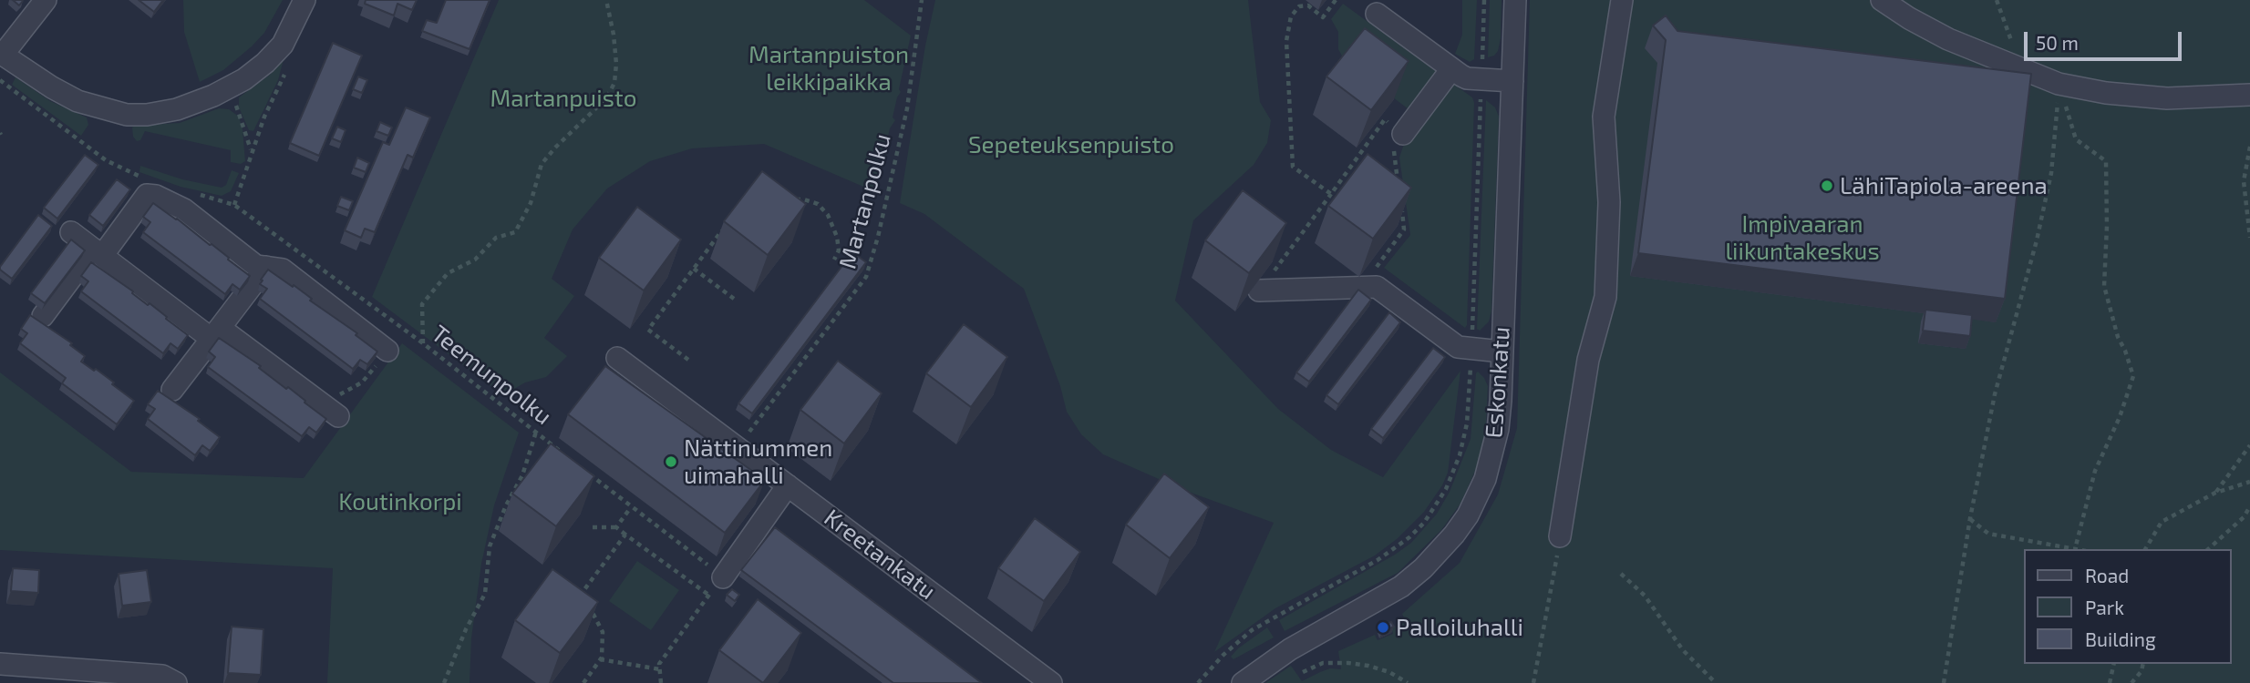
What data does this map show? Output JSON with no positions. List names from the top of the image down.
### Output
{
  "streets": {
    "street": ["Eskonkatu", "Kreetankatu"],
    "path": ["Martanpolku", "Teemunpolku"]
  },
  "crossings": [
    ["Martanpolku", "Kreetankatu"]
  ],
  "parks": [
    "Martanpuiston leikkipaikka",
    "Martanpuisto",
    "Sepeteuksenpuisto",
    "Impivaaran liikuntakeskus",
    "Koutinkorpi"
  ],
  "places": ["LähiTapiola-areena", "Nättinummen uimahalli", "Palloiluhalli"],
  "legend": ["Road", "Park", "Building"],
  "scale_bar": "50 m"
}
